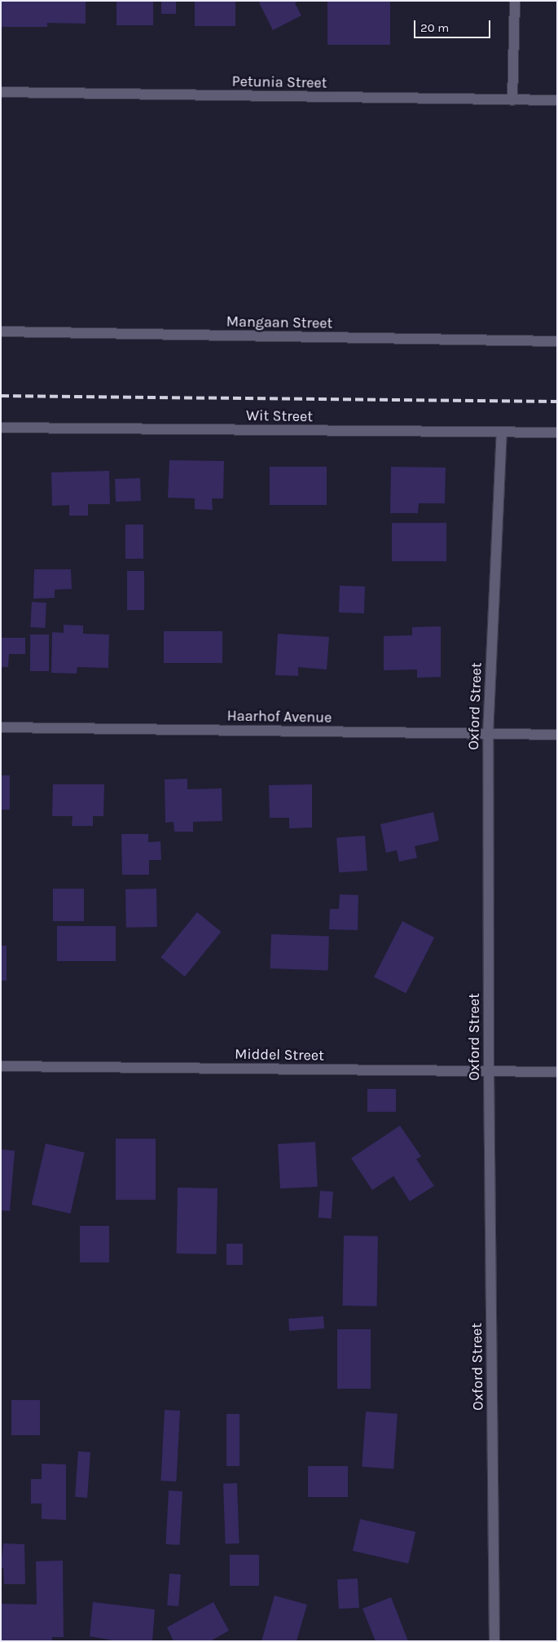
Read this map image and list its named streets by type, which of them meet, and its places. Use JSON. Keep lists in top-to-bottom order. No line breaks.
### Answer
{"streets":{"street":["Petunia Street","Mangaan Street","Wit Street","Oxford Street","Haarhof Avenue","Middel Street"]},"crossings":[["Wit Street","Oxford Street"],["Oxford Street","Haarhof Avenue"],["Oxford Street","Middel Street"]],"scale_bar":"20 m"}
